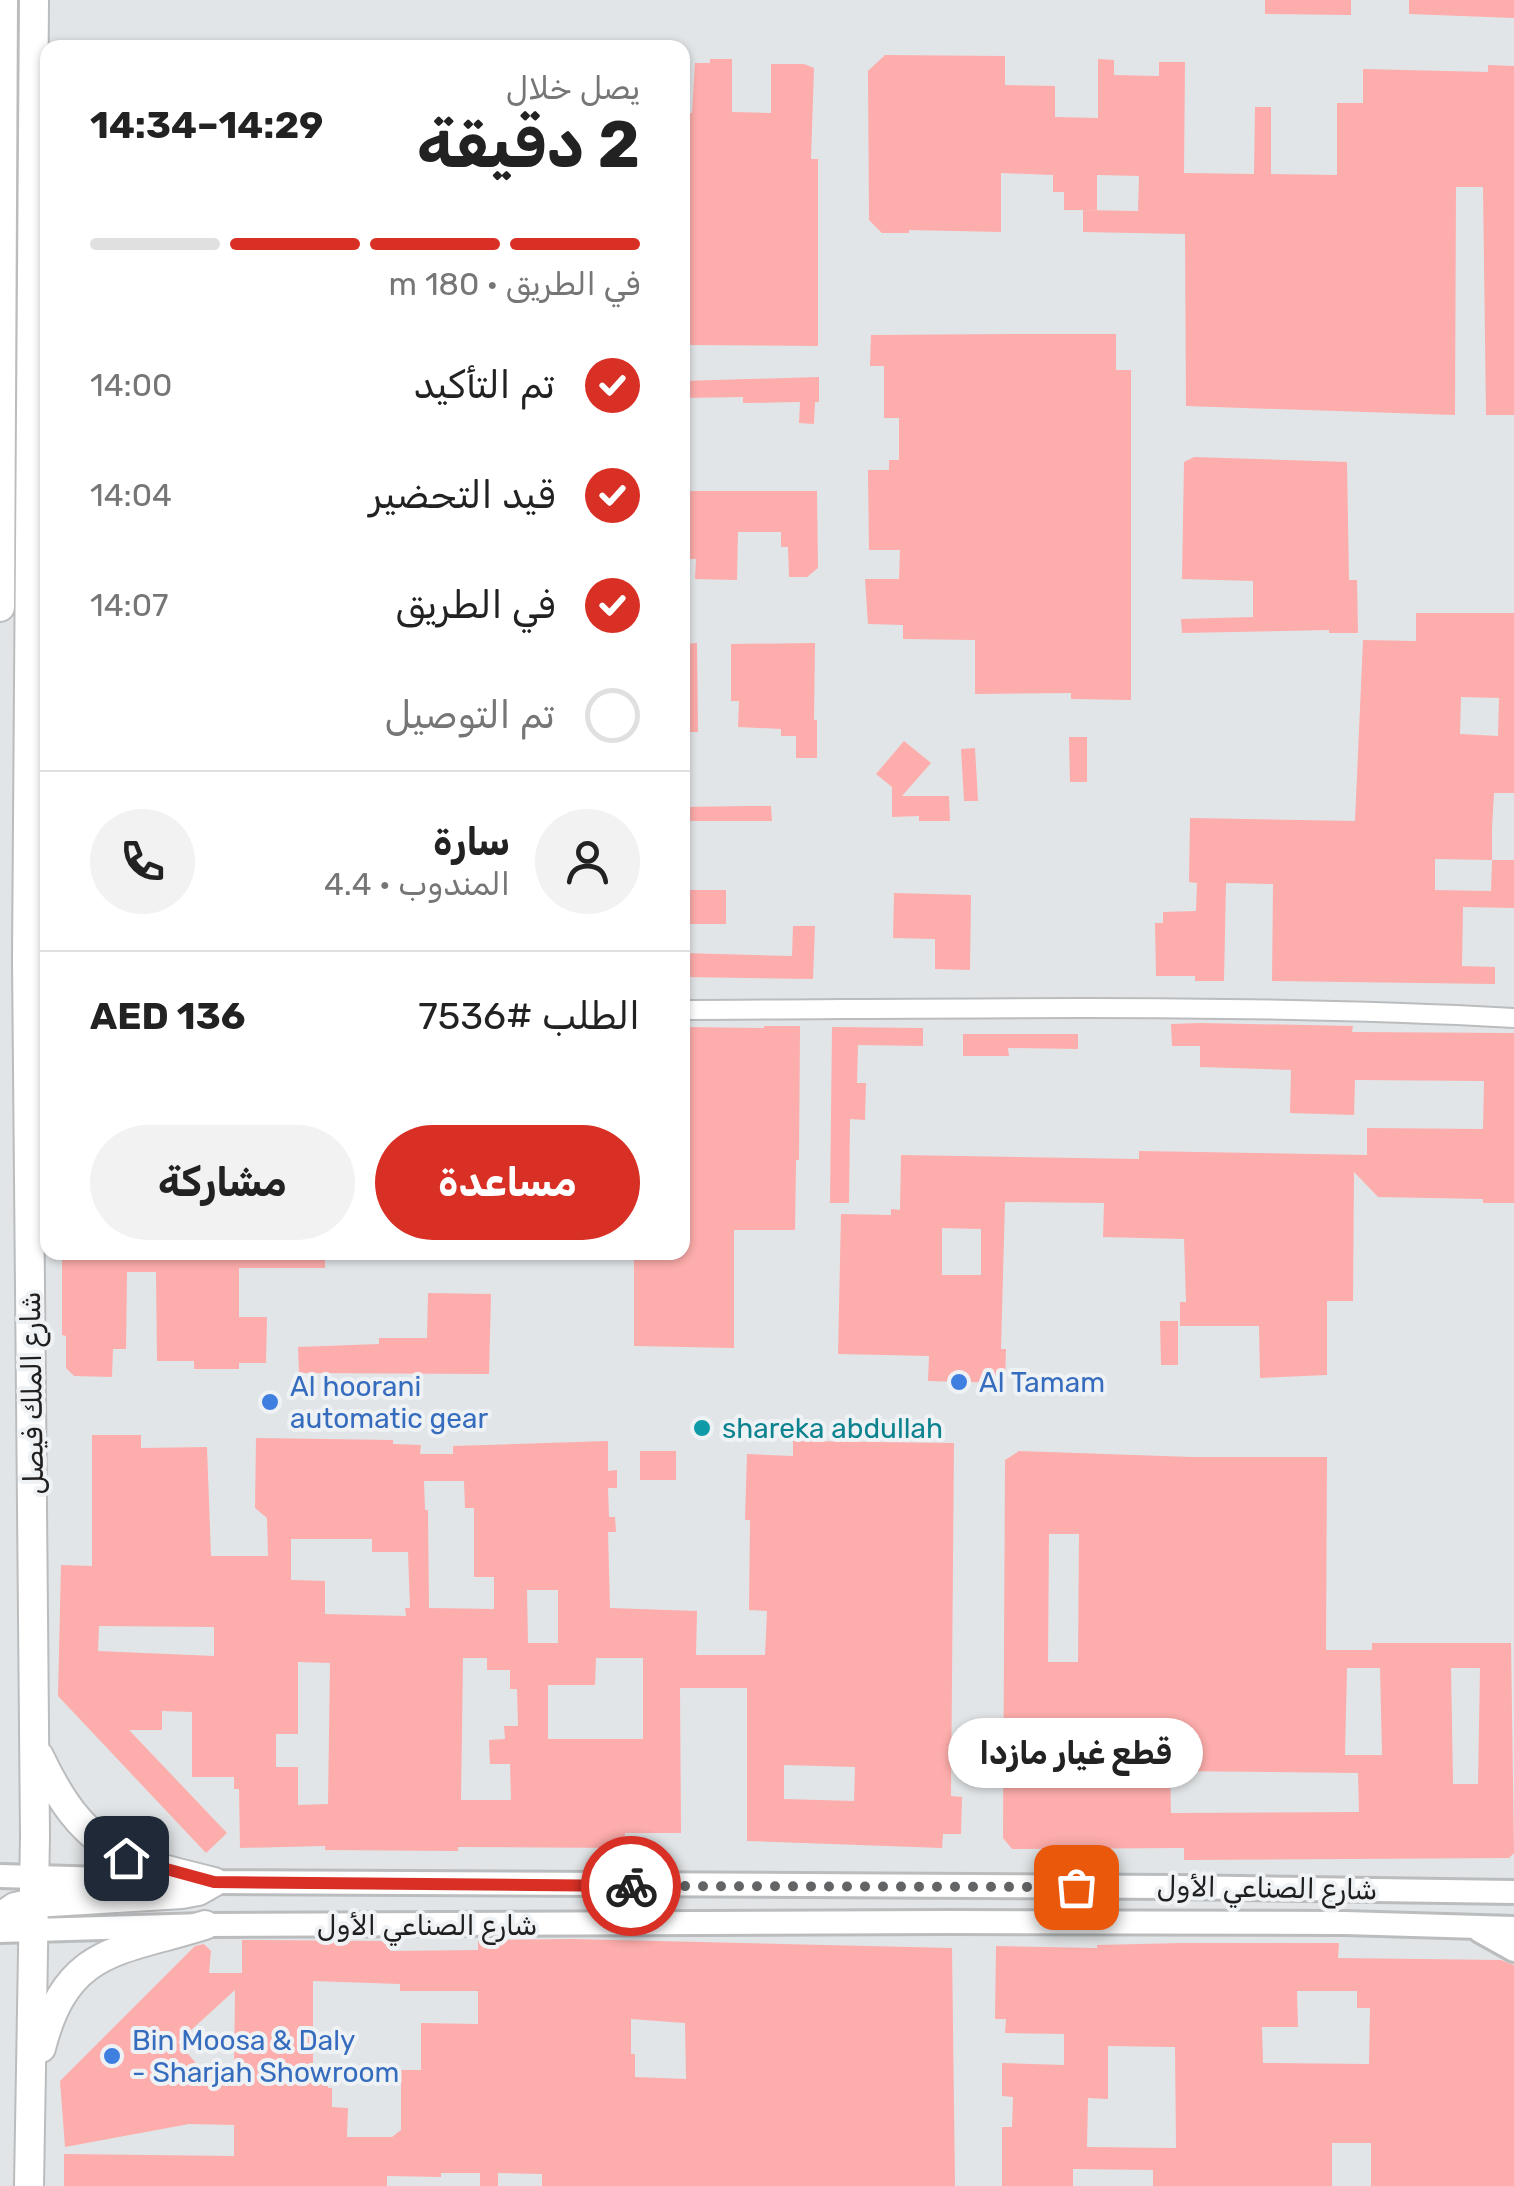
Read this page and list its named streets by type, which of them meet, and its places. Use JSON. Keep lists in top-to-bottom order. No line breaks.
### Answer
{"streets":{"main road":["شارع الملك فيصل","شارع الصناعي الأول"]},"crossings":[["شارع الملك فيصل","شارع الصناعي الأول"]],"places":["Al Tamam","Al hoorani automatic gear","shareka abdullah","قطع غيار مازدا","Bin Moosa & Daly - Sharjah Showroom"],"page":{"heading":["2 دقيقة","يصل خلال","14:29–14:34"],"panel":["سارة","المندوب · 4.4","الطلب #7536","AED 136"],"bar":"في الطريق · 180 m","list":[["تم التأكيد","14:00"],["قيد التحضير","14:04"],["في الطريق","14:07"],"تم التوصيل"],"buttons":["مساعدة","مشاركة"],"bubble":"قطع غيار مازدا"}}
